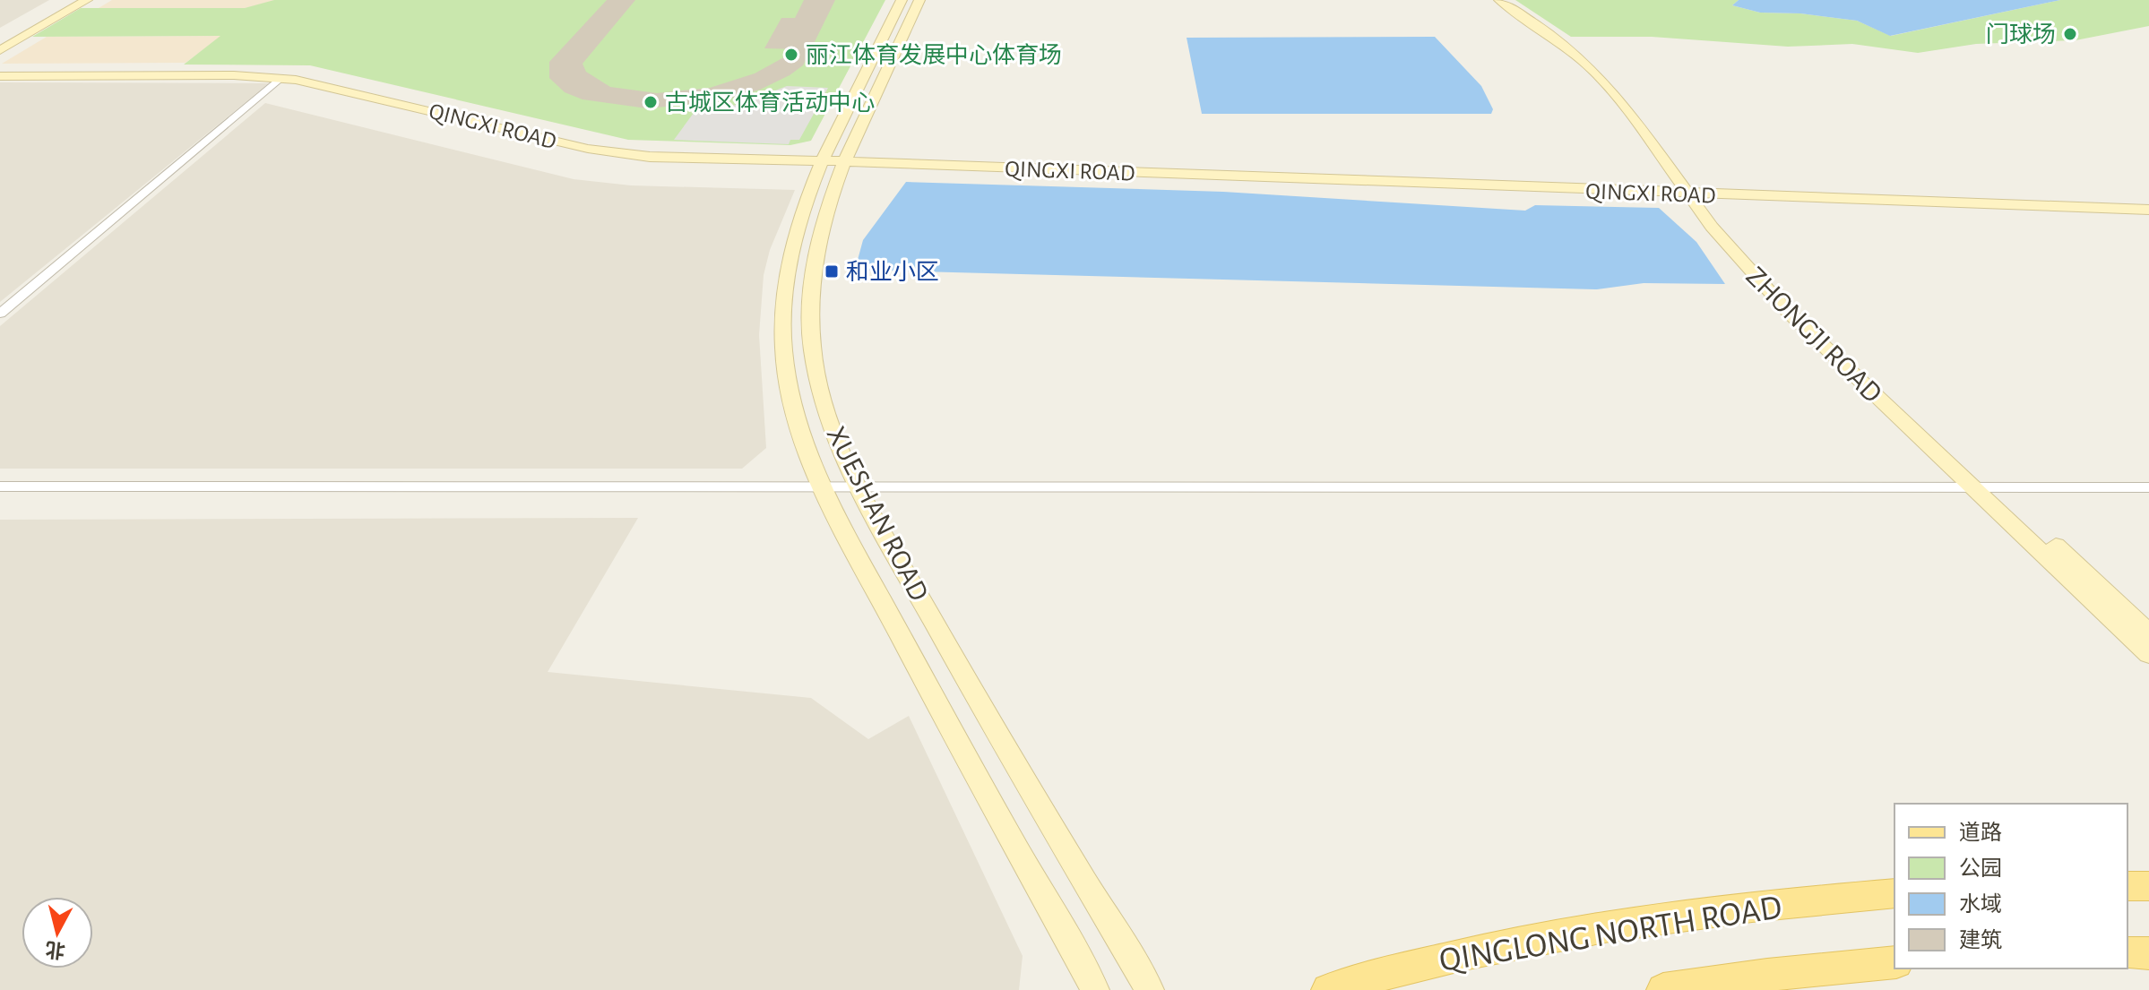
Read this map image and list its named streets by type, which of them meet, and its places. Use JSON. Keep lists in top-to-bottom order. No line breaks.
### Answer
{"streets":{"main road":["QINGLONG NORTH ROAD"],"street":["QINGXI ROAD","ZHONGJI ROAD","XUESHAN ROAD"]},"crossings":[["QINGXI ROAD","ZHONGJI ROAD"],["QINGXI ROAD","XUESHAN ROAD"]],"places":{"other":["门球场","丽江体育发展中心体育场","古城区体育活动中心"],"transit":["和业小区"]},"legend":["道路","公园","水域","建筑"],"north":"bottom"}
